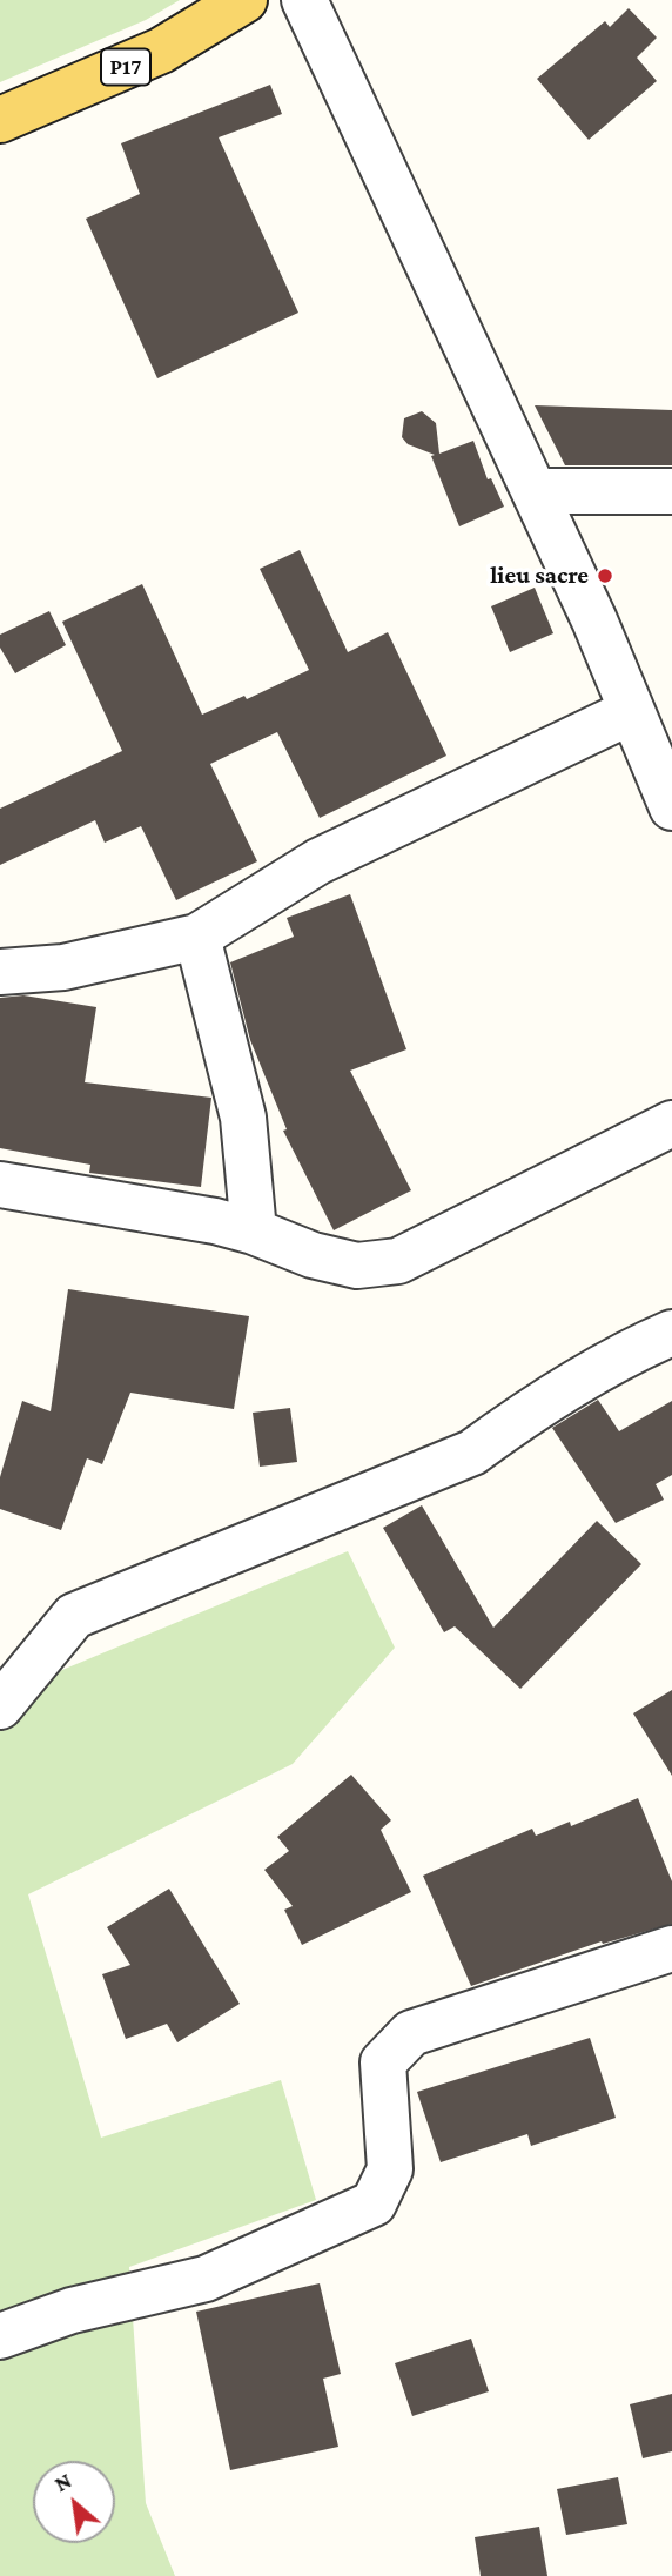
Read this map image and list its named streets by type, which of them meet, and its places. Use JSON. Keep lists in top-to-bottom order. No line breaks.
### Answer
{"streets":{"main road":["P17"]},"places":["lieu sacre"],"north":"top left"}
